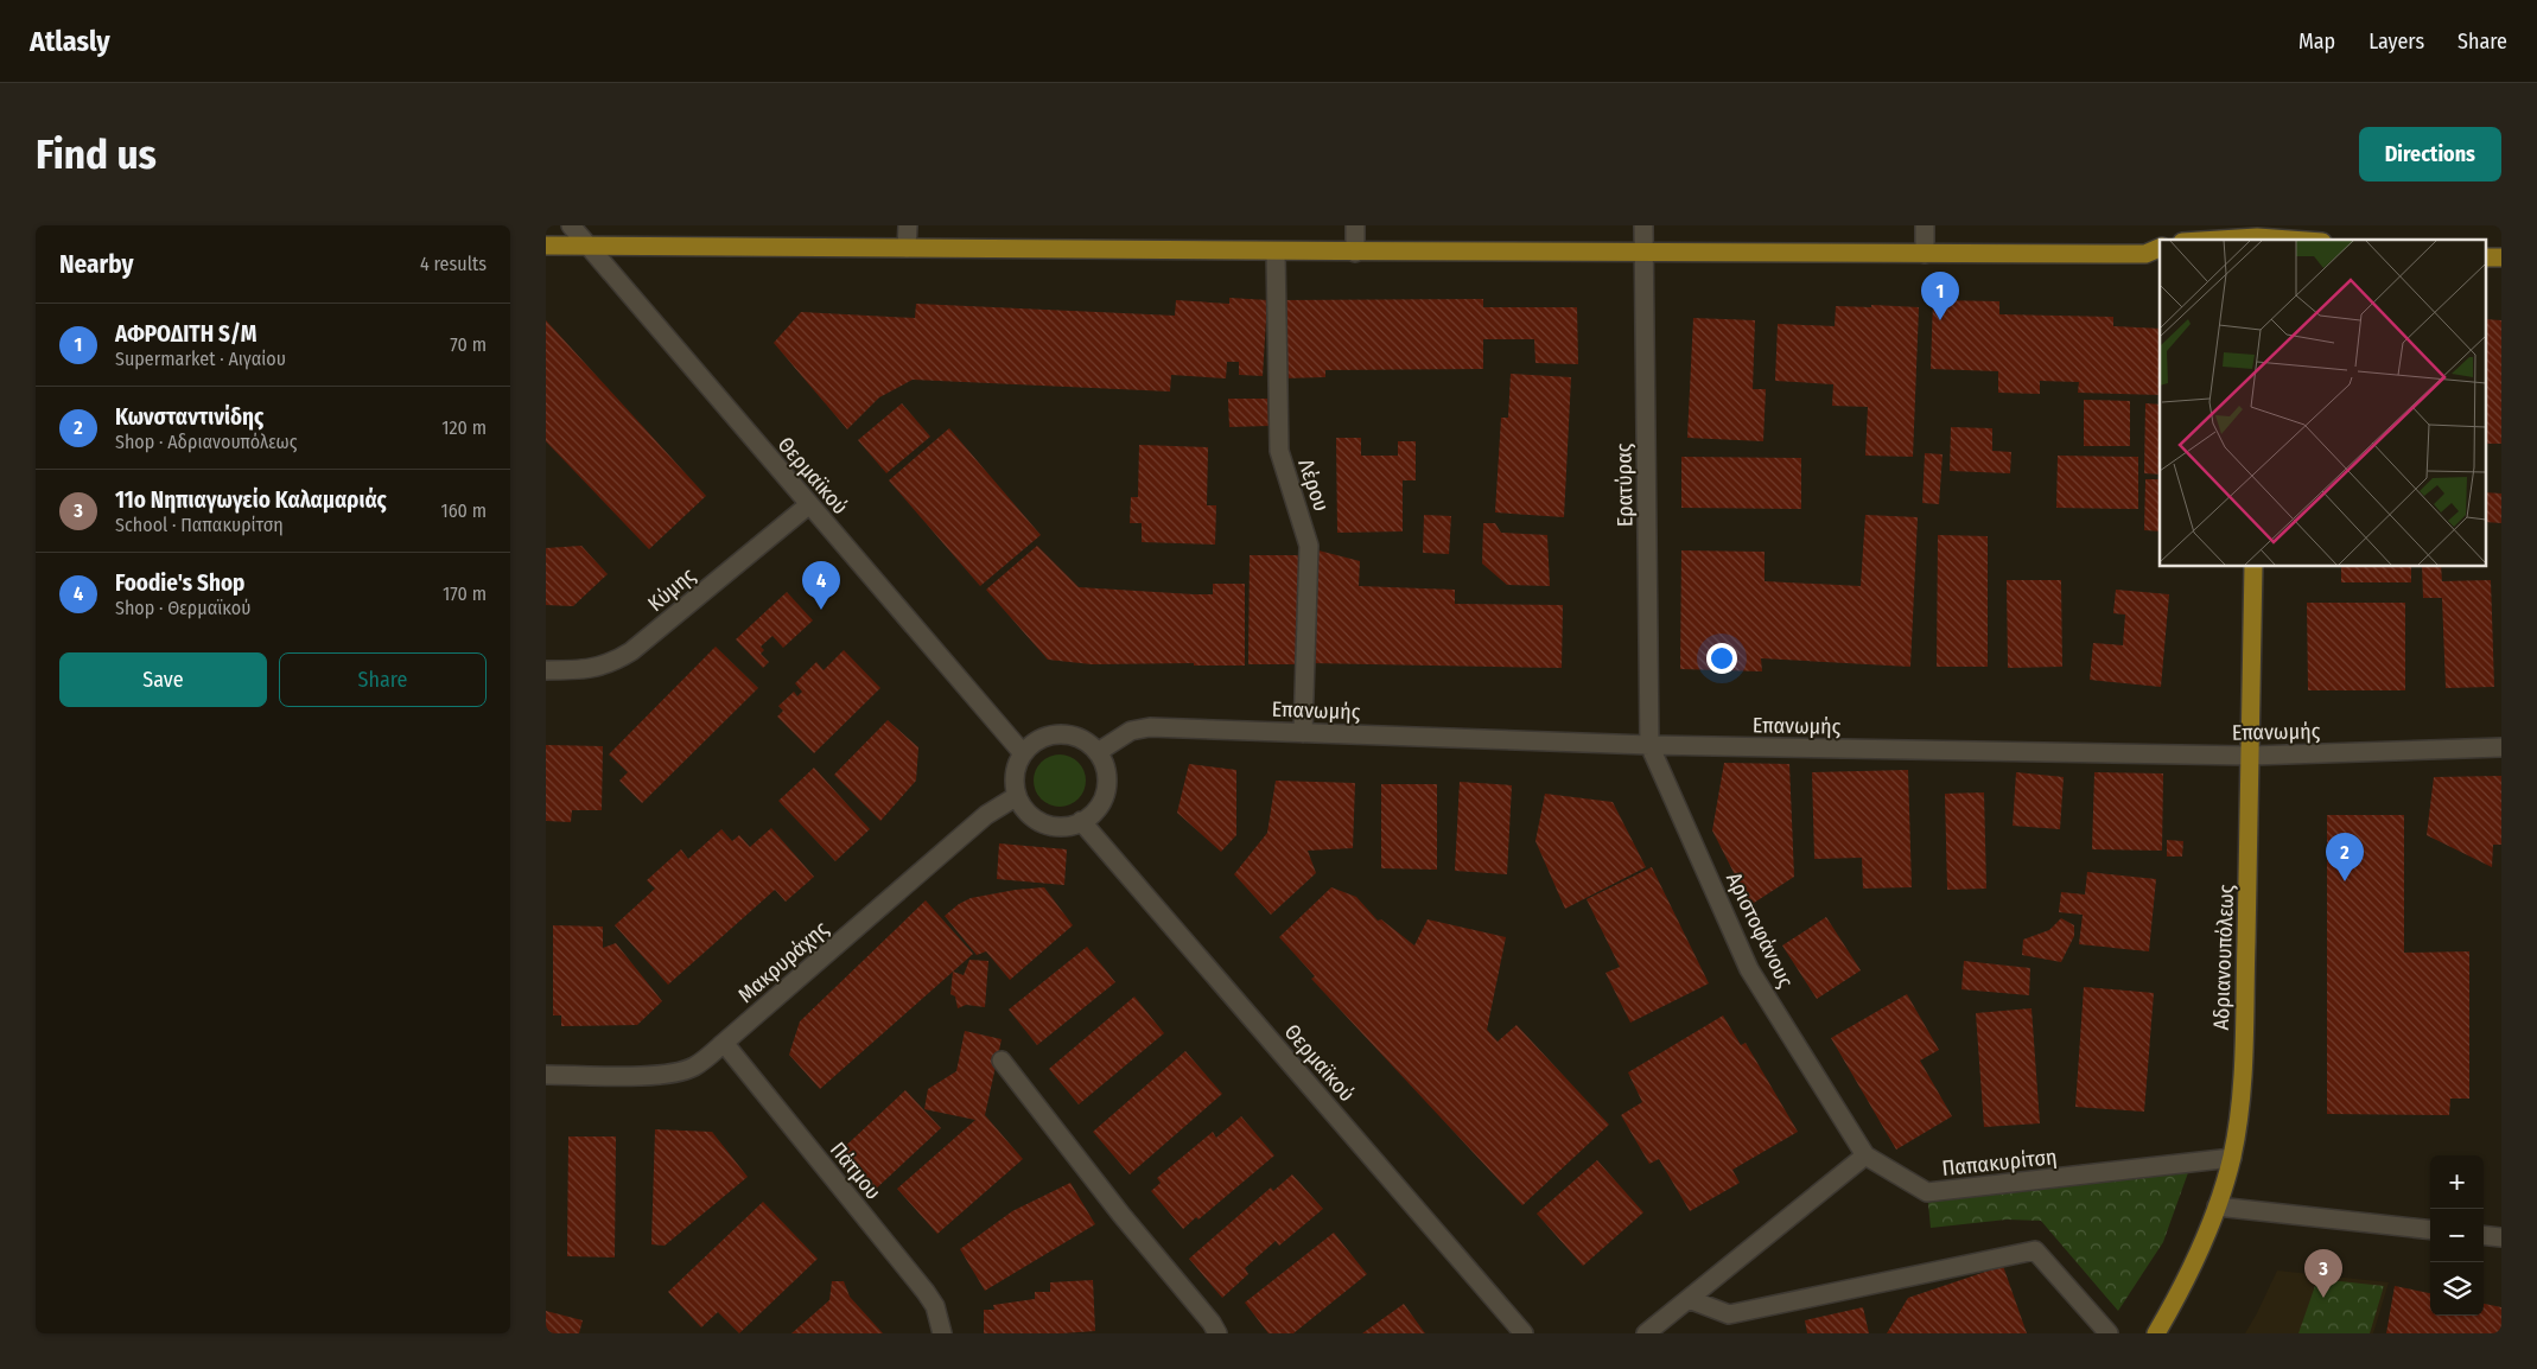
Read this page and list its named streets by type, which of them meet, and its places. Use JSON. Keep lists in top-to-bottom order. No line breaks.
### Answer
{"streets":{"main road":["Αδριανουπόλεως"],"street":["Θερμαϊκού","Λέρου","Ερατύρας","Κύμης","Επανωμής","Αριστοφάνους","Μακρυράχης","Παπακυρίτση","Πάτμου"]},"crossings":[["Θερμαϊκού","Κύμης"],["Θερμαϊκού","Επανωμής"],["Θερμαϊκού","Μακρυράχης"],["Λέρου","Επανωμής"],["Ερατύρας","Επανωμής"],["Ερατύρας","Αριστοφάνους"],["Επανωμής","Αριστοφάνους"],["Επανωμής","Αδριανουπόλεως"],["Επανωμής","Μακρυράχης"],["Αριστοφάνους","Παπακυρίτση"],["Αδριανουπόλεως","Παπακυρίτση"],["Μακρυράχης","Πάτμου"]],"page":{"header":"Atlasly","nav":["Map","Layers","Share"],"buttons":["Directions",["Save","Share"]],"title":"Find us","heading":["Nearby","4 results"],"pins":["1","4","2","3"],"list":[{"mark":"1","name":"ΑΦΡΟΔΙΤΗ S/M","note":"Supermarket · Αιγαίου","value":"70 m"},{"mark":"2","name":"Κωνσταντινίδης","note":"Shop · Αδριανουπόλεως","value":"120 m"},{"mark":"3","name":"11ο Νηπιαγωγείο Καλαμαριάς","note":"School · Παπακυρίτση","value":"160 m"},{"mark":"4","name":"Foodie's Shop","note":"Shop · Θερμαϊκού","value":"170 m"}],"map_buttons":["+","−"]}}
